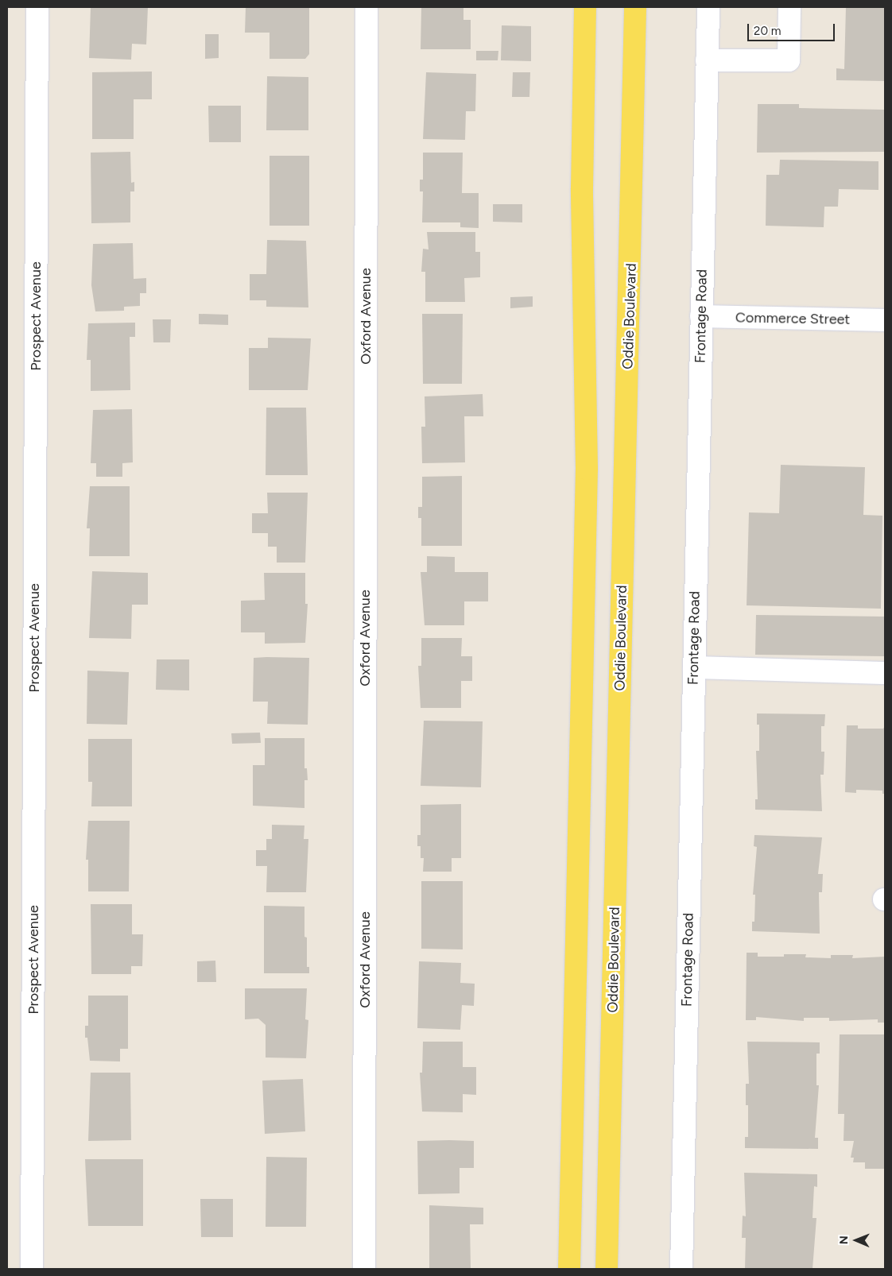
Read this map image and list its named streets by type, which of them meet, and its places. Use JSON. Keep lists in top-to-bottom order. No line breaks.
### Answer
{"streets":{"main road":["Oddie Boulevard"],"street":["Prospect Avenue","Oxford Avenue","Frontage Road","Commerce Street"]},"crossings":[["Frontage Road","Commerce Street"]],"scale_bar":"20 m","north":"left"}
